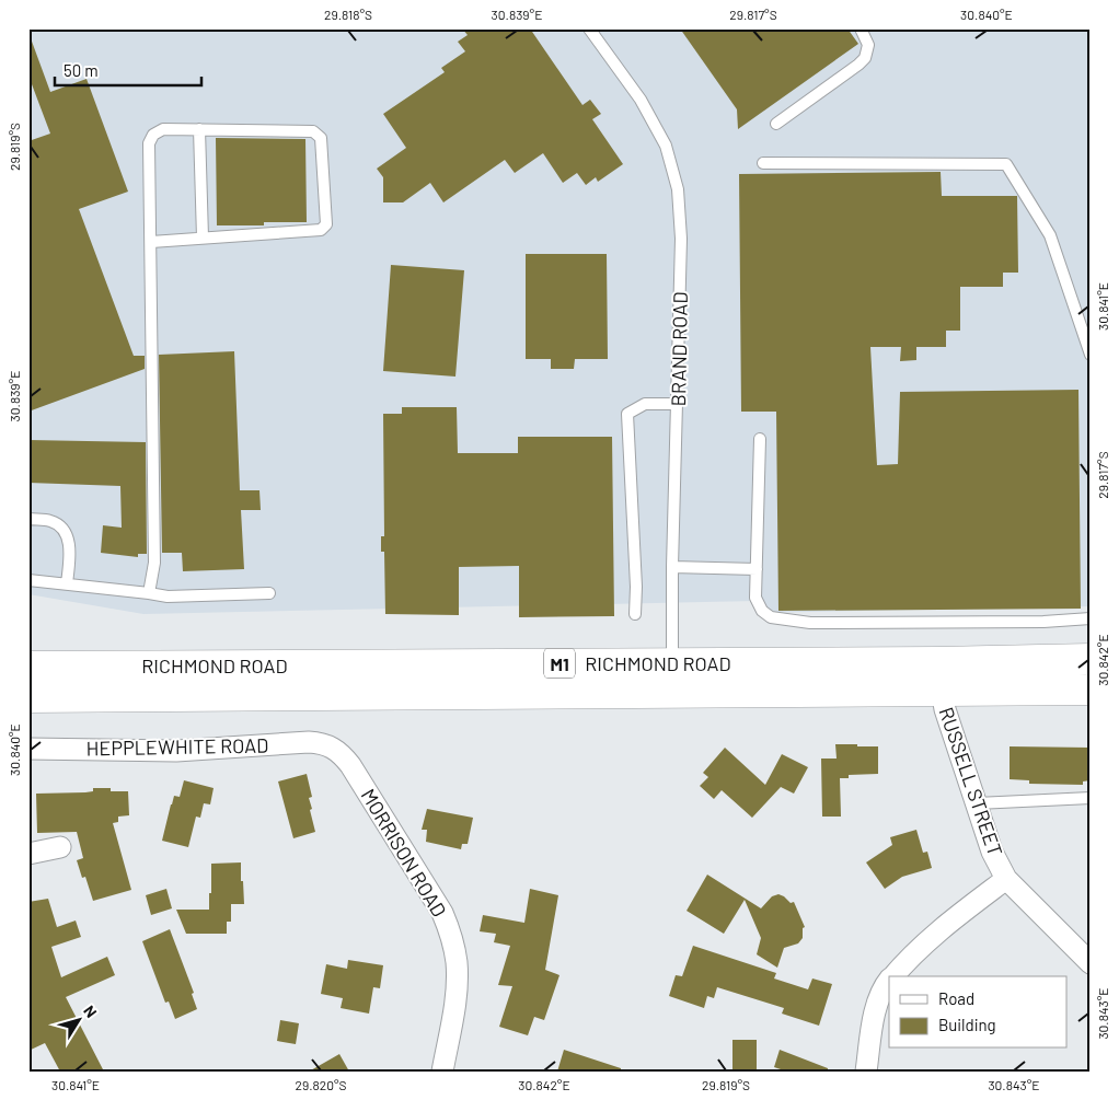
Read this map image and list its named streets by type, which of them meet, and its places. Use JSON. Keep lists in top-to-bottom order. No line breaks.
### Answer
{"streets":{"highway":["M1","RICHMOND ROAD"],"street":["HEPPLEWHITE ROAD","RUSSELL STREET","MORRISON ROAD"],"lane":["BRAND ROAD"]},"crossings":[["BRAND ROAD","RICHMOND ROAD"],["RICHMOND ROAD","RUSSELL STREET"],["HEPPLEWHITE ROAD","MORRISON ROAD"]],"legend":["Road","Building"],"scale_bar":"50 m","north":"top right","coordinates":["29.818°S","30.839°E","29.817°S","30.840°E","29.819°S","30.841°E","30.842°E","30.843°E","29.820°S"]}
